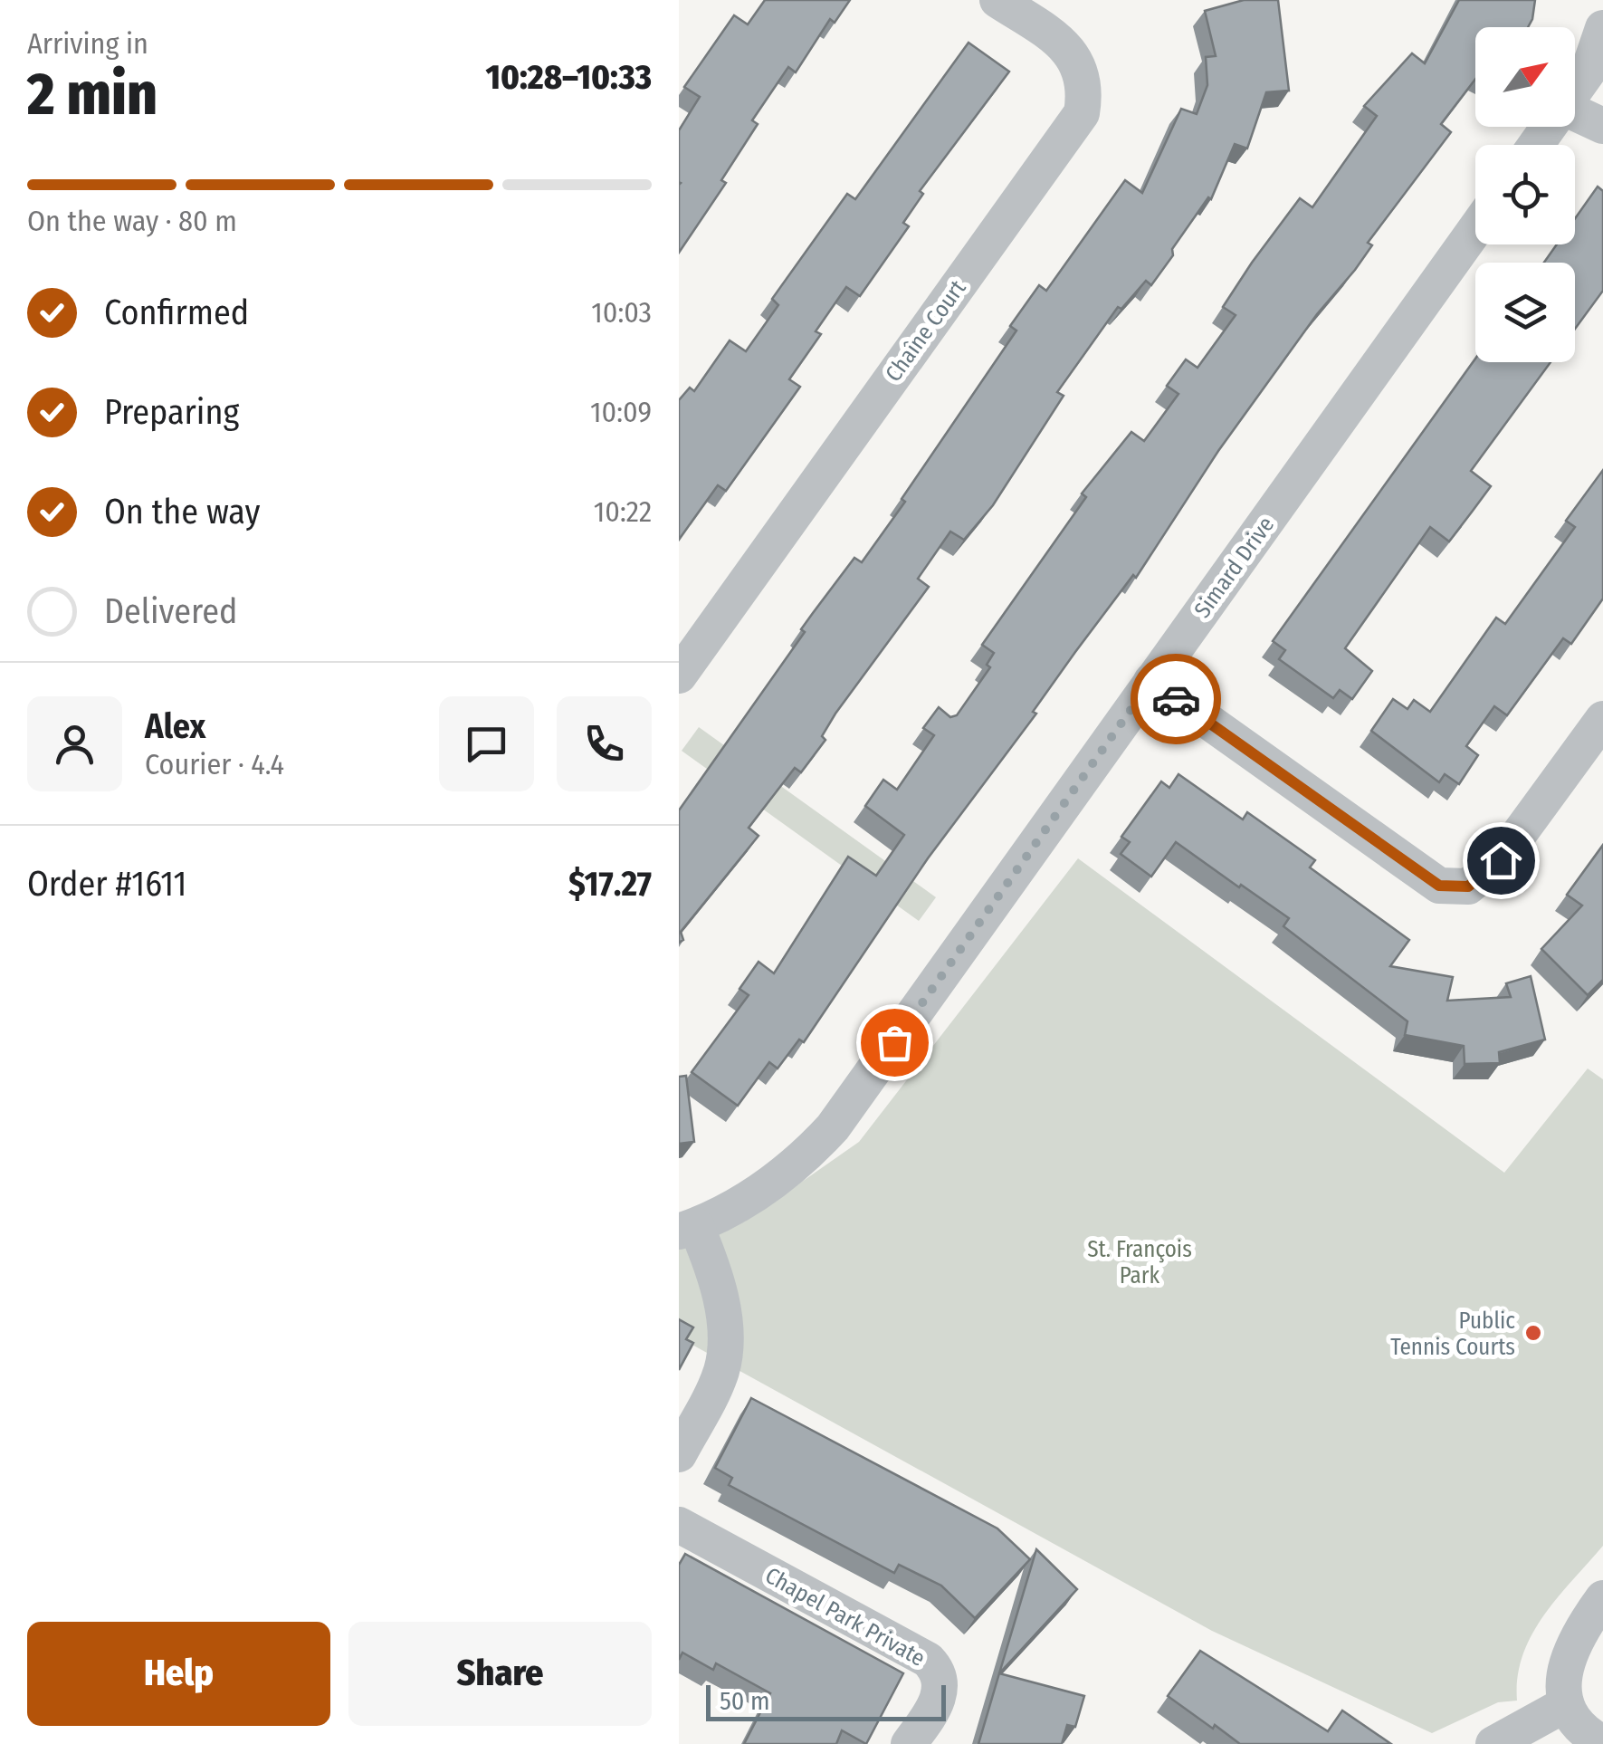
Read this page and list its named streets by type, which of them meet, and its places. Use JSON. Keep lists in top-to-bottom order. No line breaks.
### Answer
{"streets":{"street":["Chaîne Court","Simard Drive","Chapel Park Private"]},"parks":["St. François Park"],"places":["Public Tennis Courts"],"scale_bar":"50 m","north":"top right","page":{"heading":["2 min","Arriving in","10:28–10:33"],"panel":["Alex","Courier · 4.4","Order #1611","$17.27"],"bar":"On the way · 80 m","list":[["Confirmed","10:03"],["Preparing","10:09"],["On the way","10:22"],"Delivered"],"buttons":["Help","Share"],"scale":"50 m"}}
